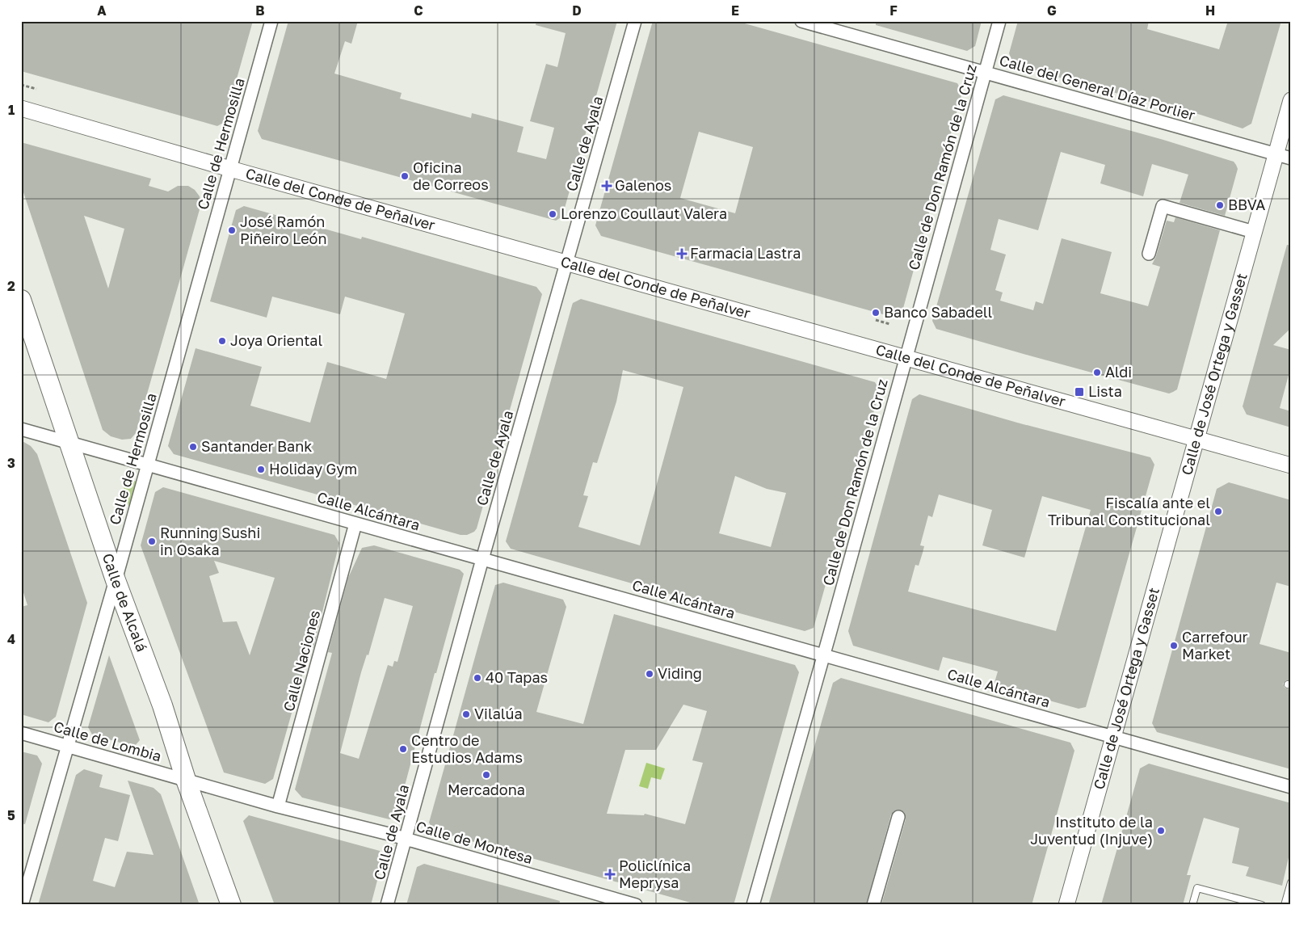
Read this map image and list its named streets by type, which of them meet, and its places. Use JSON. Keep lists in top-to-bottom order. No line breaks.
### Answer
{"streets":{"main road":["Calle de Alcalá"],"street":["Calle del General Díaz Porlier","Calle de Hermosilla","Calle de Ayala","Calle de Don Ramón de la Cruz","Calle del Conde de Peñalver","Calle de José Ortega y Gasset","Calle Alcántara","Calle Naciones","Calle de Lombia","Calle de Montesa"]},"crossings":[["Calle del General Díaz Porlier","Calle de Don Ramón de la Cruz"],["Calle del General Díaz Porlier","Calle de José Ortega y Gasset"],["Calle de Hermosilla","Calle del Conde de Peñalver"],["Calle de Hermosilla","Calle Alcántara"],["Calle de Hermosilla","Calle de Alcalá"],["Calle de Hermosilla","Calle de Lombia"],["Calle de Ayala","Calle del Conde de Peñalver"],["Calle de Ayala","Calle Alcántara"],["Calle de Ayala","Calle de Montesa"],["Calle de Don Ramón de la Cruz","Calle del Conde de Peñalver"],["Calle de Don Ramón de la Cruz","Calle Alcántara"],["Calle del Conde de Peñalver","Calle de José Ortega y Gasset"],["Calle de José Ortega y Gasset","Calle Alcántara"],["Calle Alcántara","Calle de Alcalá"],["Calle Alcántara","Calle Naciones"],["Calle de Alcalá","Calle de Lombia"],["Calle de Alcalá","Calle de Montesa"],["Calle Naciones","Calle de Montesa"],["Calle de Lombia","Calle de Montesa"]],"places":{"other":["Oficina de Correos","BBVA","Lorenzo Coullaut Valera","José Ramón Piñeiro León","Banco Sabadell","Joya Oriental","Aldi","Santander Bank","Holiday Gym","Fiscalía ante el Tribunal Constitucional","Running Sushi in Osaka","Carrefour Market","Viding","40 Tapas","Vilalúa","Centro de Estudios Adams","Mercadona","Instituto de la Juventud (Injuve)"],"health":["Galenos","Farmacia Lastra","Policlínica Meprysa"],"transit":["Lista"]},"grid":{"columns":["A","B","C","D","E","F","G","H"],"rows":["1","2","3","4","5"]}}
